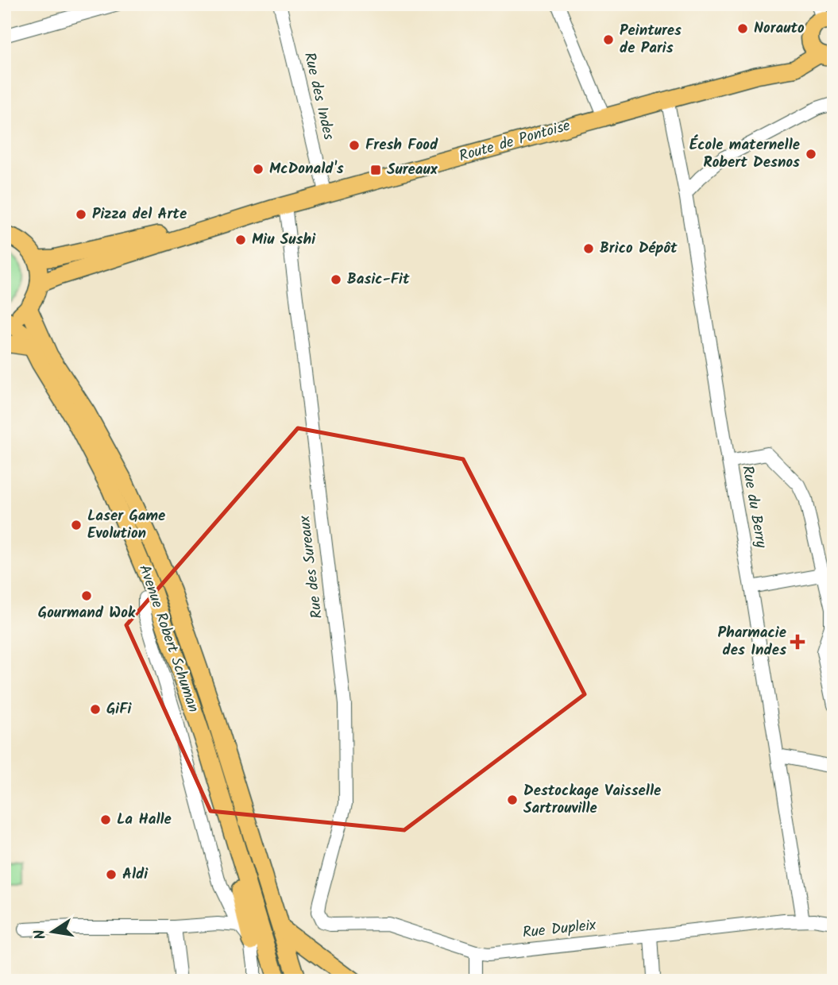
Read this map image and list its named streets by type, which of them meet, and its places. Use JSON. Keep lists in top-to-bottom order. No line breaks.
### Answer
{"streets":{"main road":["Route de Pontoise","Avenue Robert Schuman"],"street":["Rue des Indes","Rue du Berry","Rue des Sureaux","Rue Dupleix"]},"crossings":[["Rue des Indes","Route de Pontoise"],["Route de Pontoise","Rue du Berry"],["Route de Pontoise","Rue des Sureaux"],["Rue du Berry","Rue Dupleix"],["Rue des Sureaux","Rue Dupleix"]],"places":{"other":["Norauto","Peintures de Paris","Fresh Food","École maternelle Robert Desnos","McDonald's","Pizza del Arte","Miu Sushi","Brico Dépôt","Basic-Fit","Laser Game Evolution","Gourmand Wok","GiFi","Destockage Vaisselle Sartrouville","La Halle","Aldi"],"transit":["Sureaux"],"health":["Pharmacie des Indes"]},"north":"left"}
